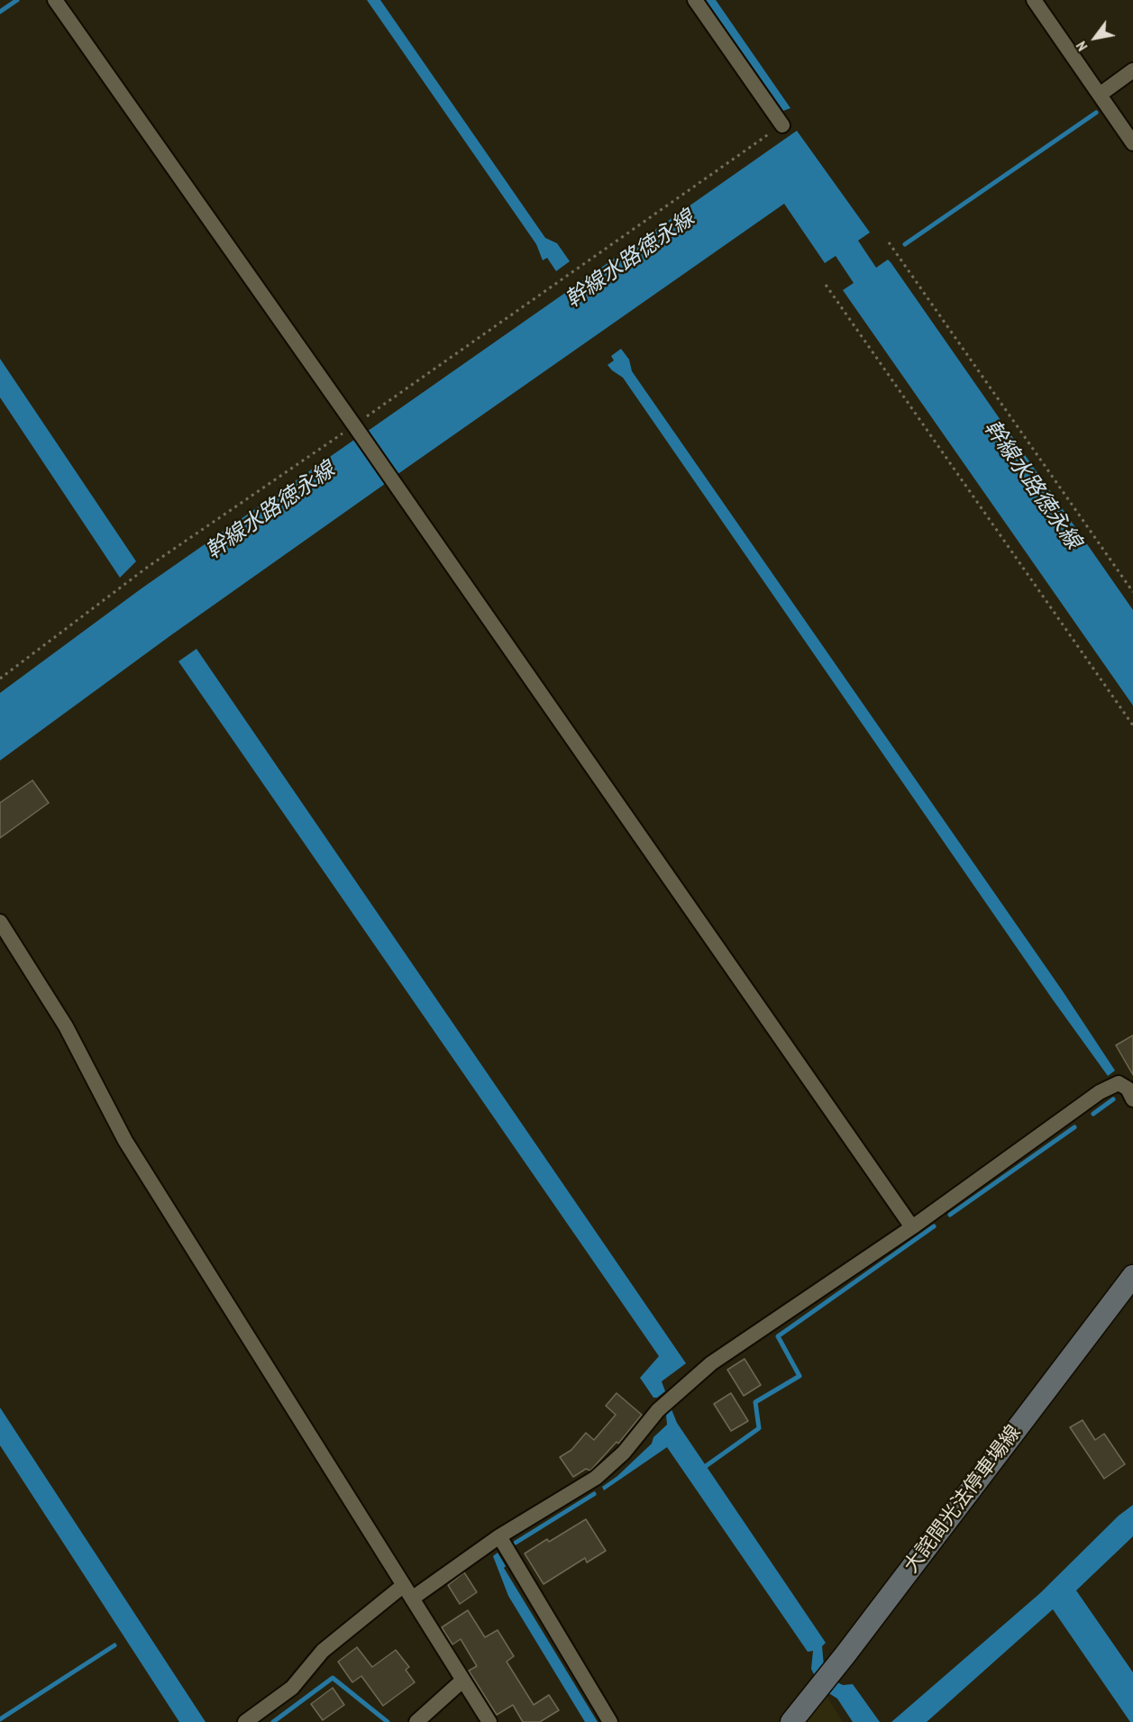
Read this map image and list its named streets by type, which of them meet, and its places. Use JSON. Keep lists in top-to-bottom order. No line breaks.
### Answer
{"streets":{"main road":["大詫間光法停車場線"]},"water":["幹線水路徳永線"],"north":"bottom left"}
